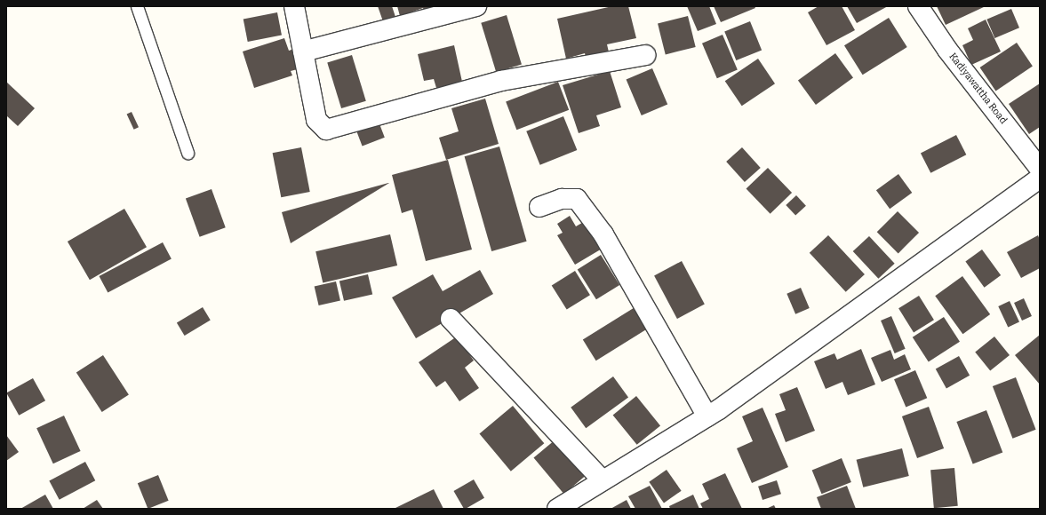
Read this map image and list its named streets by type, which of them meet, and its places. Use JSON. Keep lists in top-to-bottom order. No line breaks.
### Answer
{"streets":{"street":["Kadiyawattha Road"]}}
